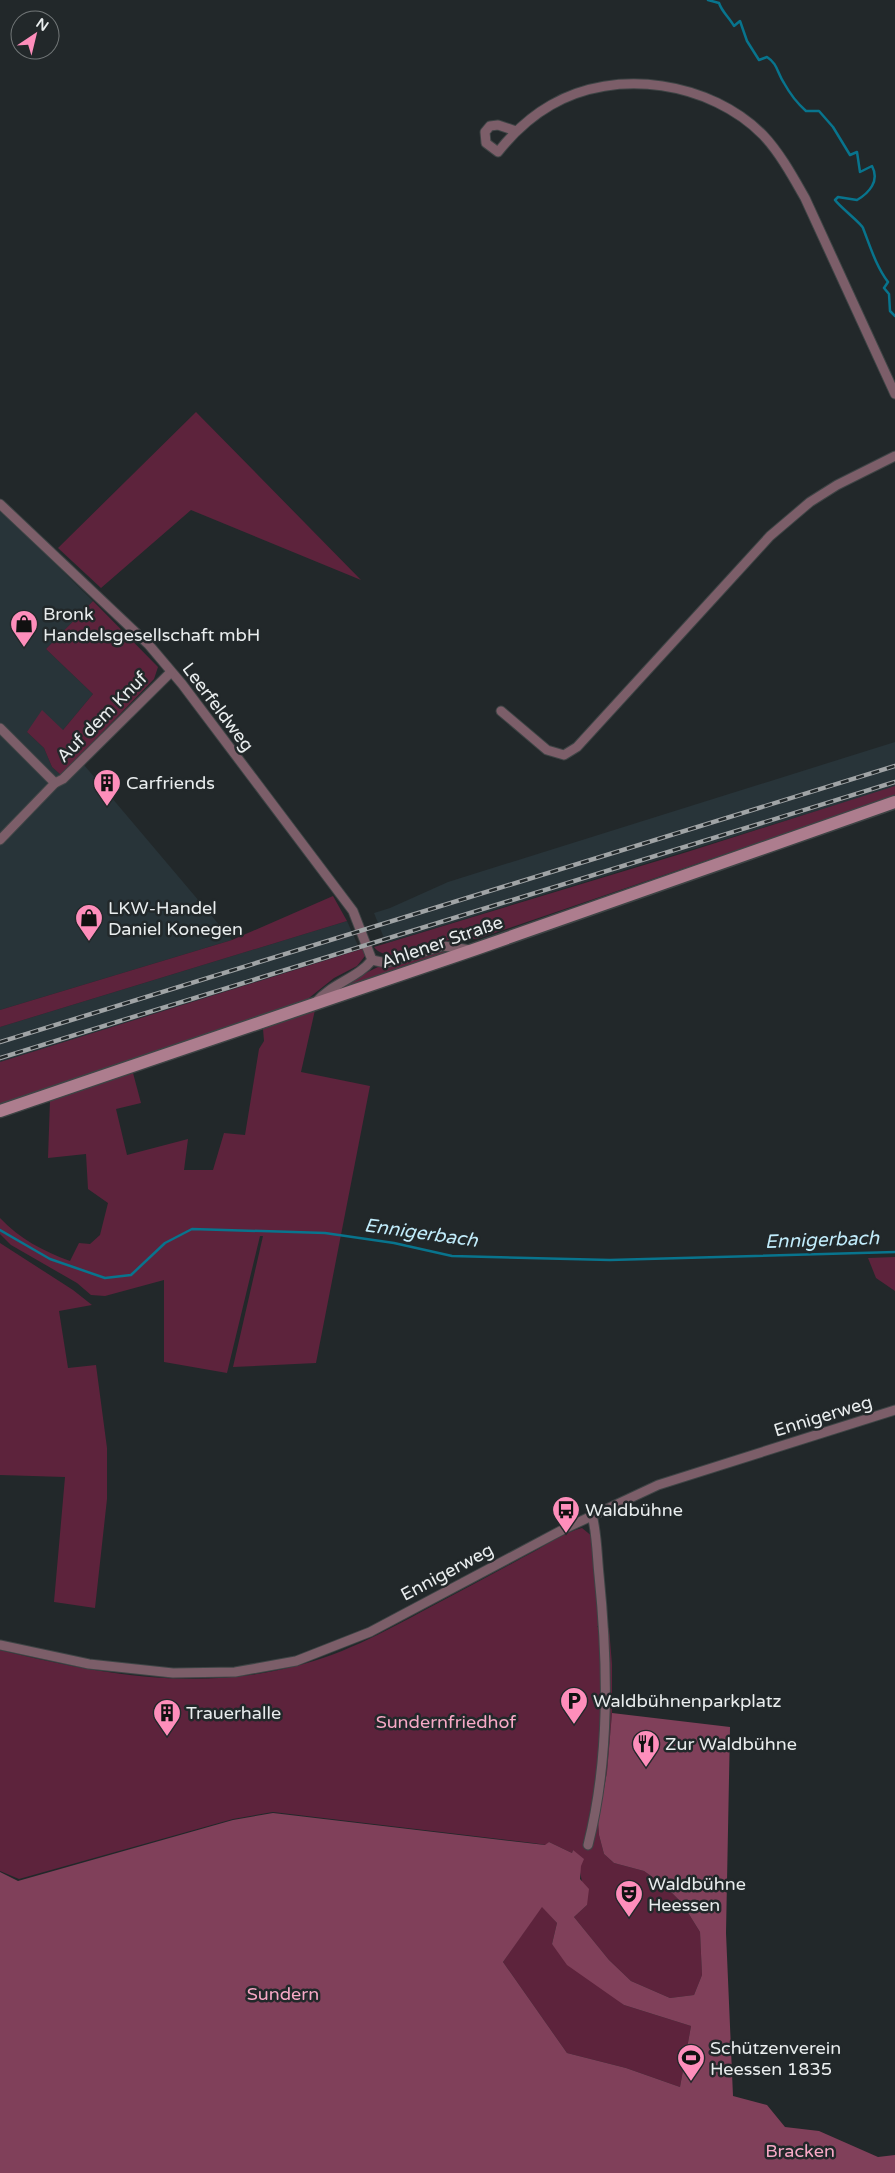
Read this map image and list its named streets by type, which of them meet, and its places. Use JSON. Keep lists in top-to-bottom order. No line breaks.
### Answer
{"streets":{"main road":["Ahlener Straße"],"street":["Leerfeldweg","Auf dem Knuf","Ennigerweg"]},"crossings":[["Leerfeldweg","Auf dem Knuf"]],"water":["Ennigerbach"],"parks":["Sundernfriedhof","Sundern","Bracken"],"places":{"shop":["Bronk Handelsgesellschaft mbH","LKW-Handel Daniel Konegen"],"building":["Carfriends","Trauerhalle"],"bus stop":["Waldbühne"],"parking":["Waldbühnenparkplatz"],"restaurant":["Zur Waldbühne"],"theatre":["Waldbühne Heessen"],"sports":["Schützenverein Heessen 1835"]},"north":"top right"}
